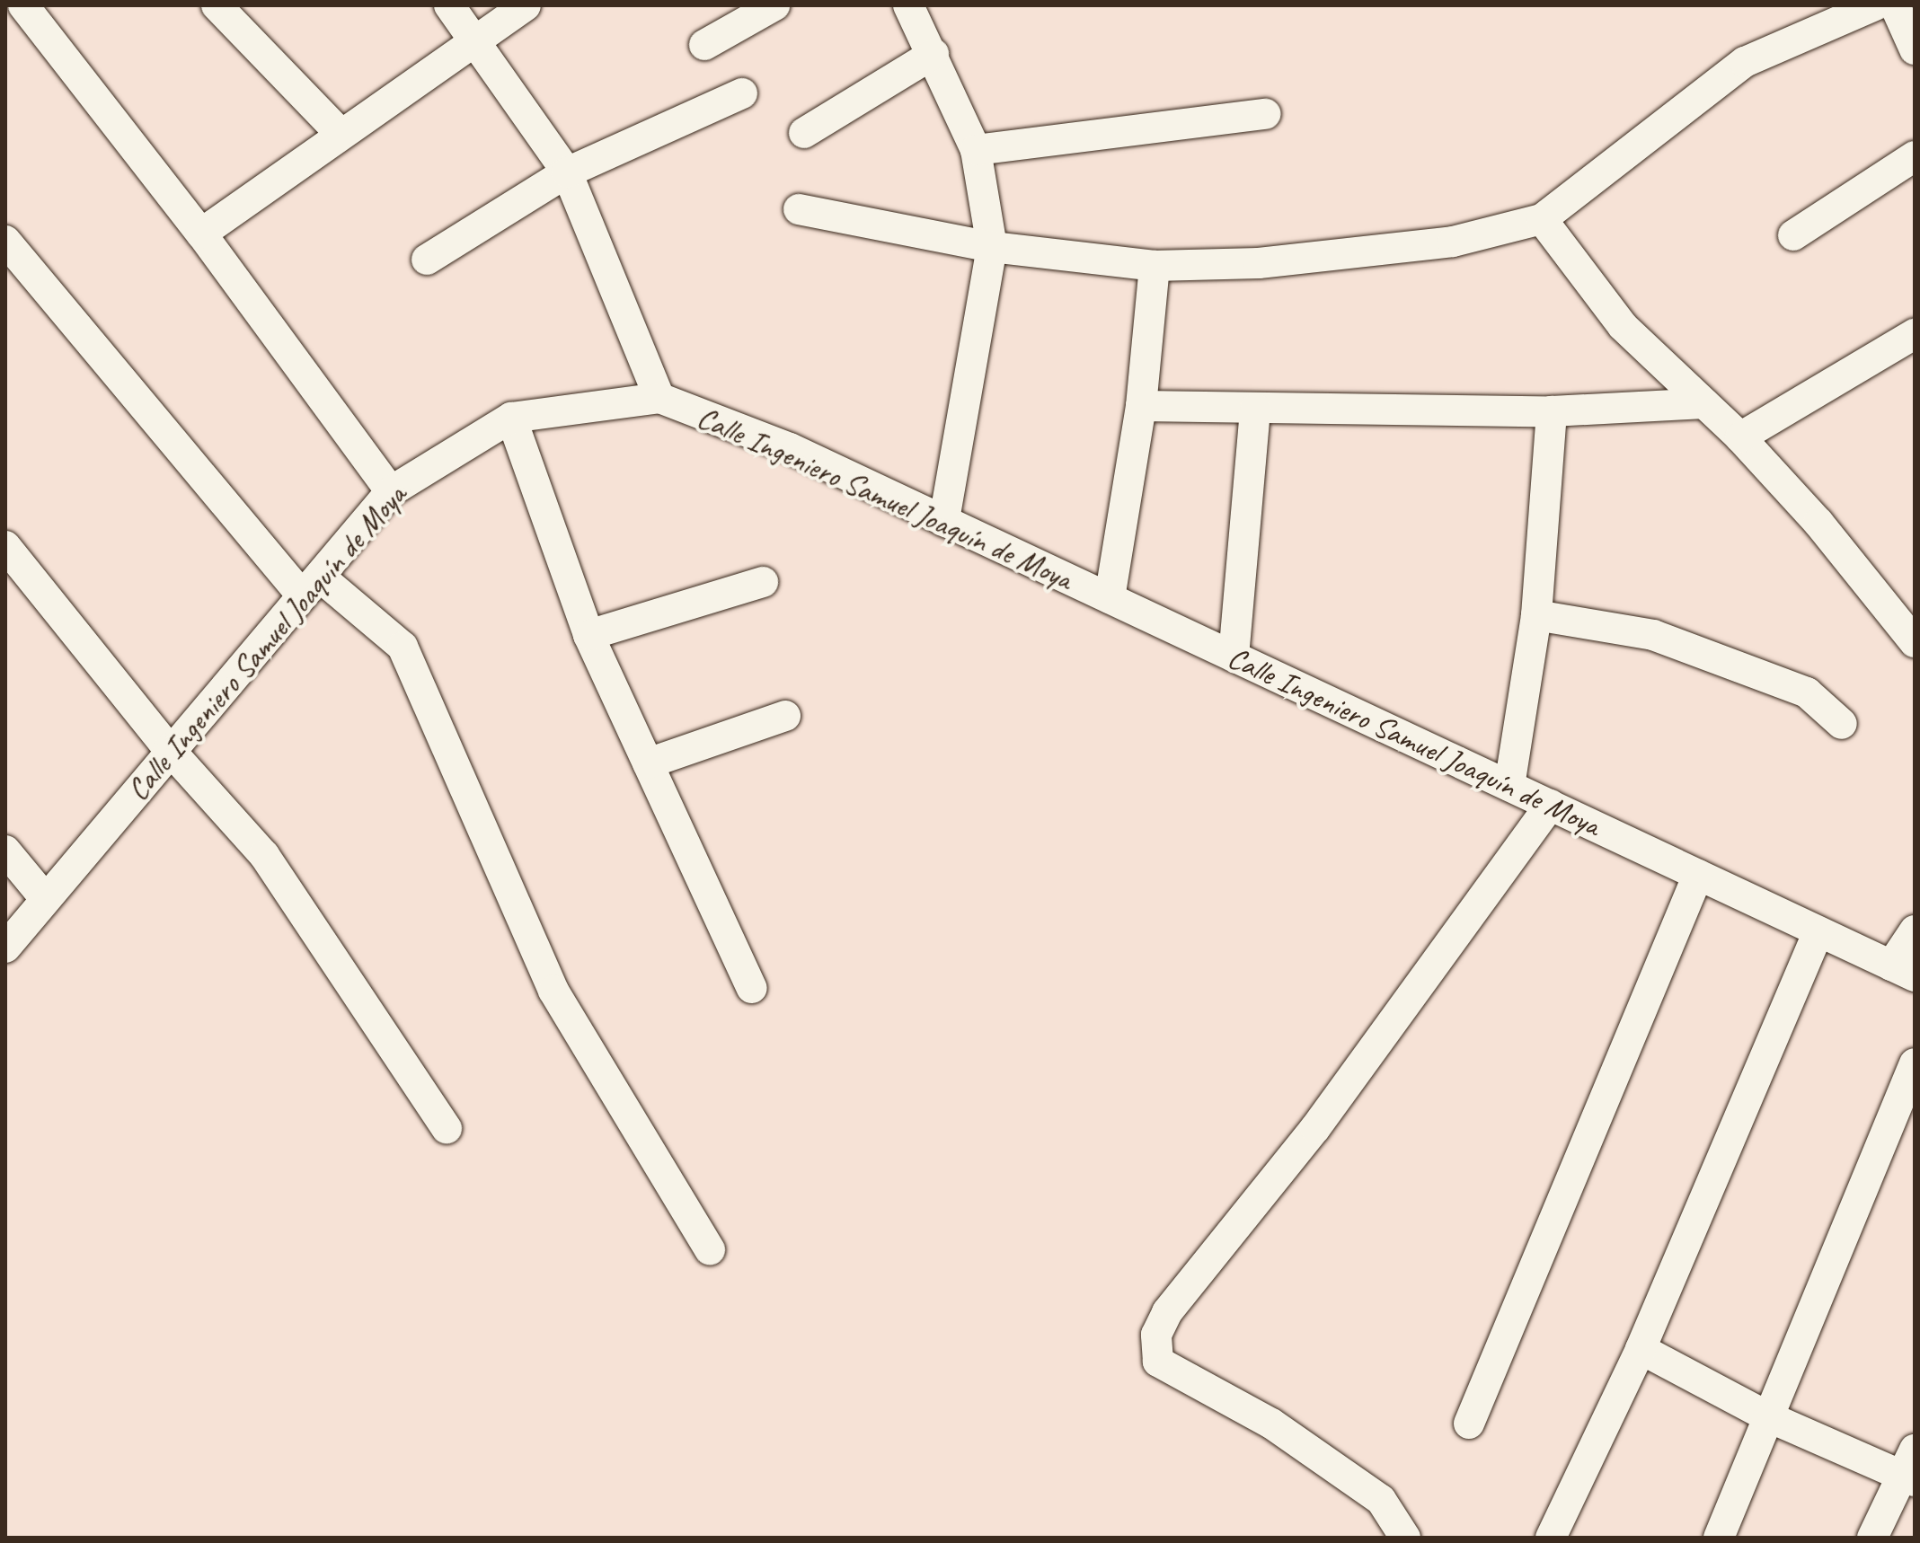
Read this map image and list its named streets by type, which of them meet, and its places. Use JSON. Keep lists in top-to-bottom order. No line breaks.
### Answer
{"streets":{"street":["Calle Ingeniero Samuel Joaquín de Moya"]}}
